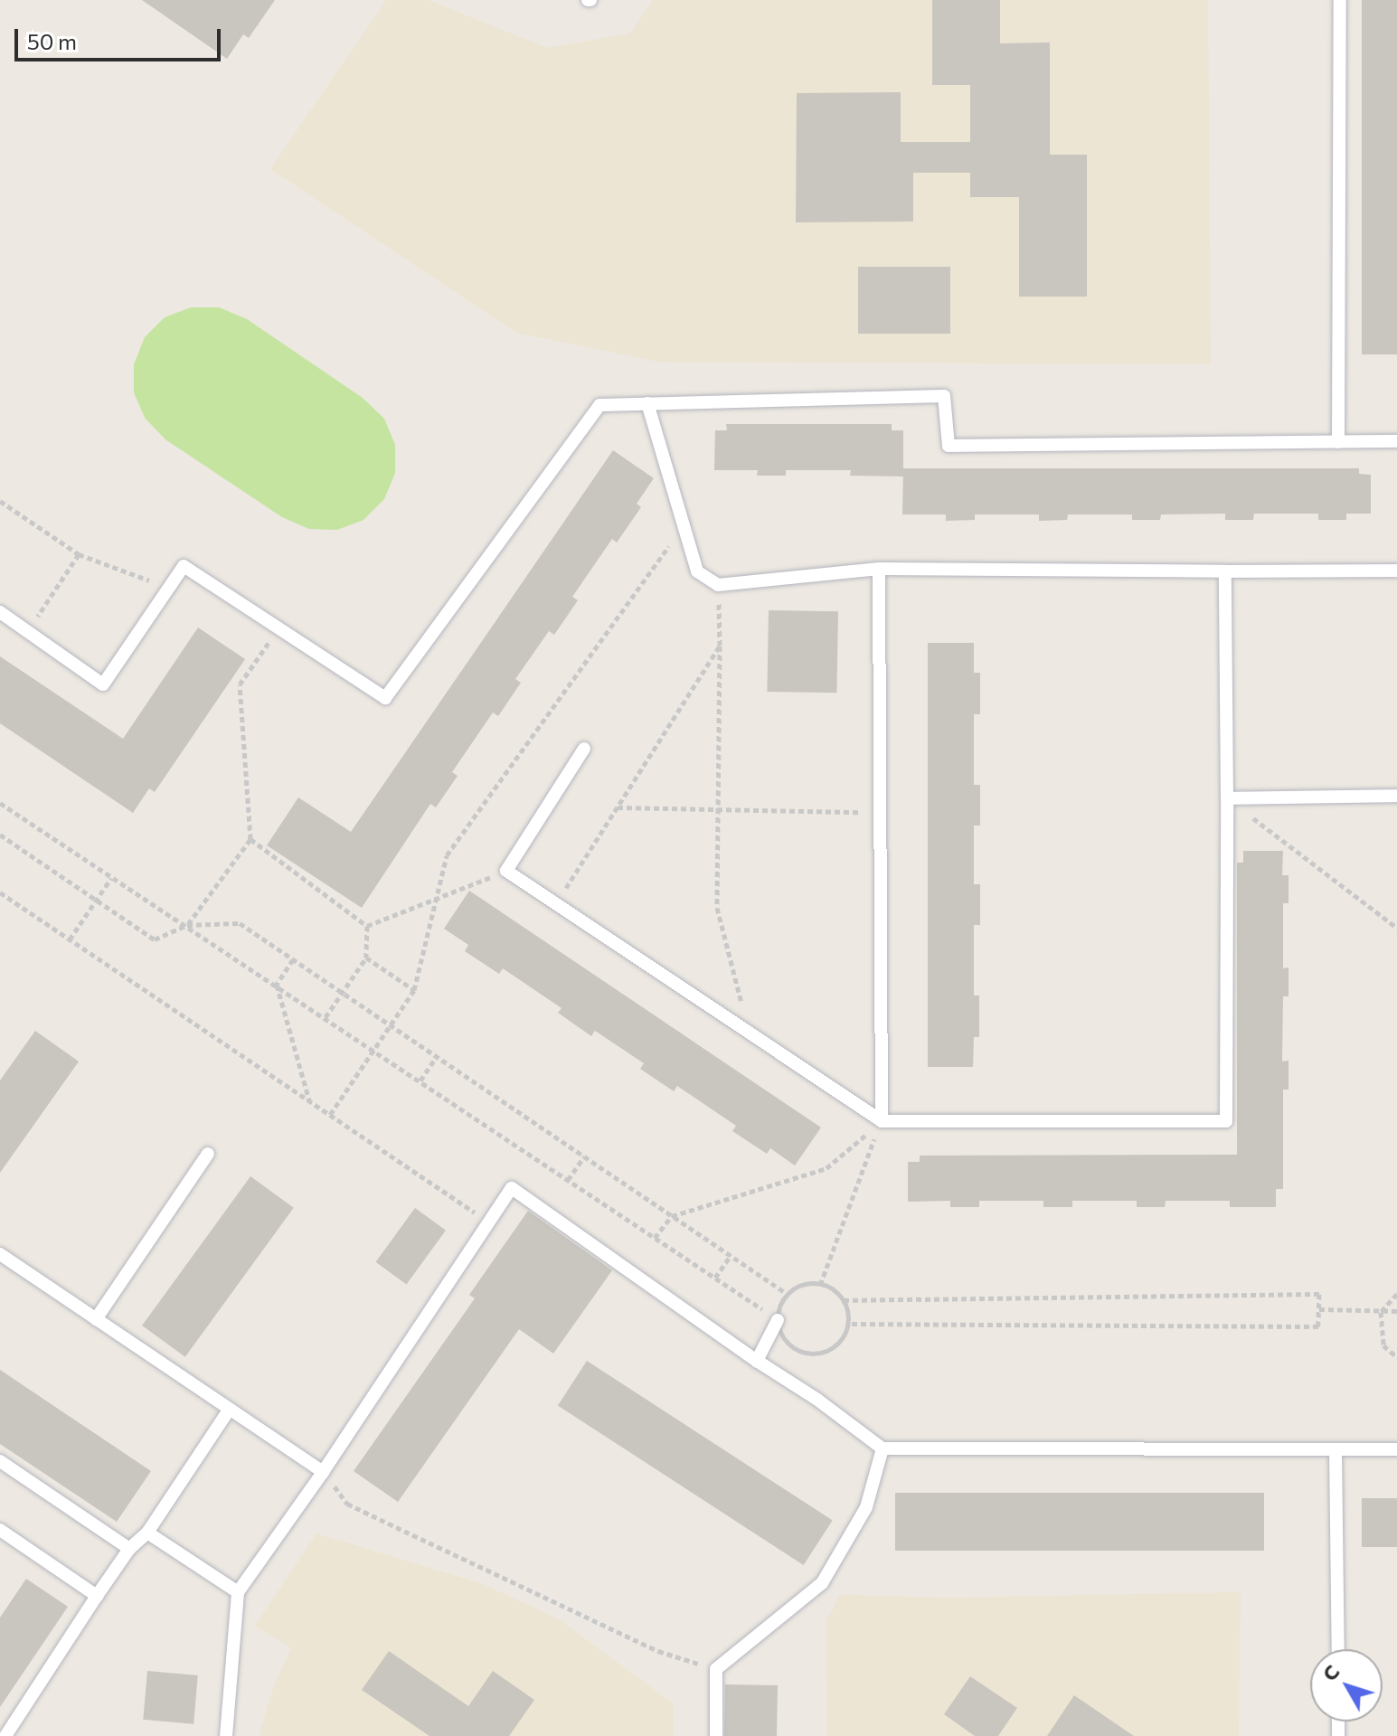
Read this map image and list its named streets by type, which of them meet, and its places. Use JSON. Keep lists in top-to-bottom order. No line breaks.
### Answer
{"scale_bar":"50 m","north":"top left"}
